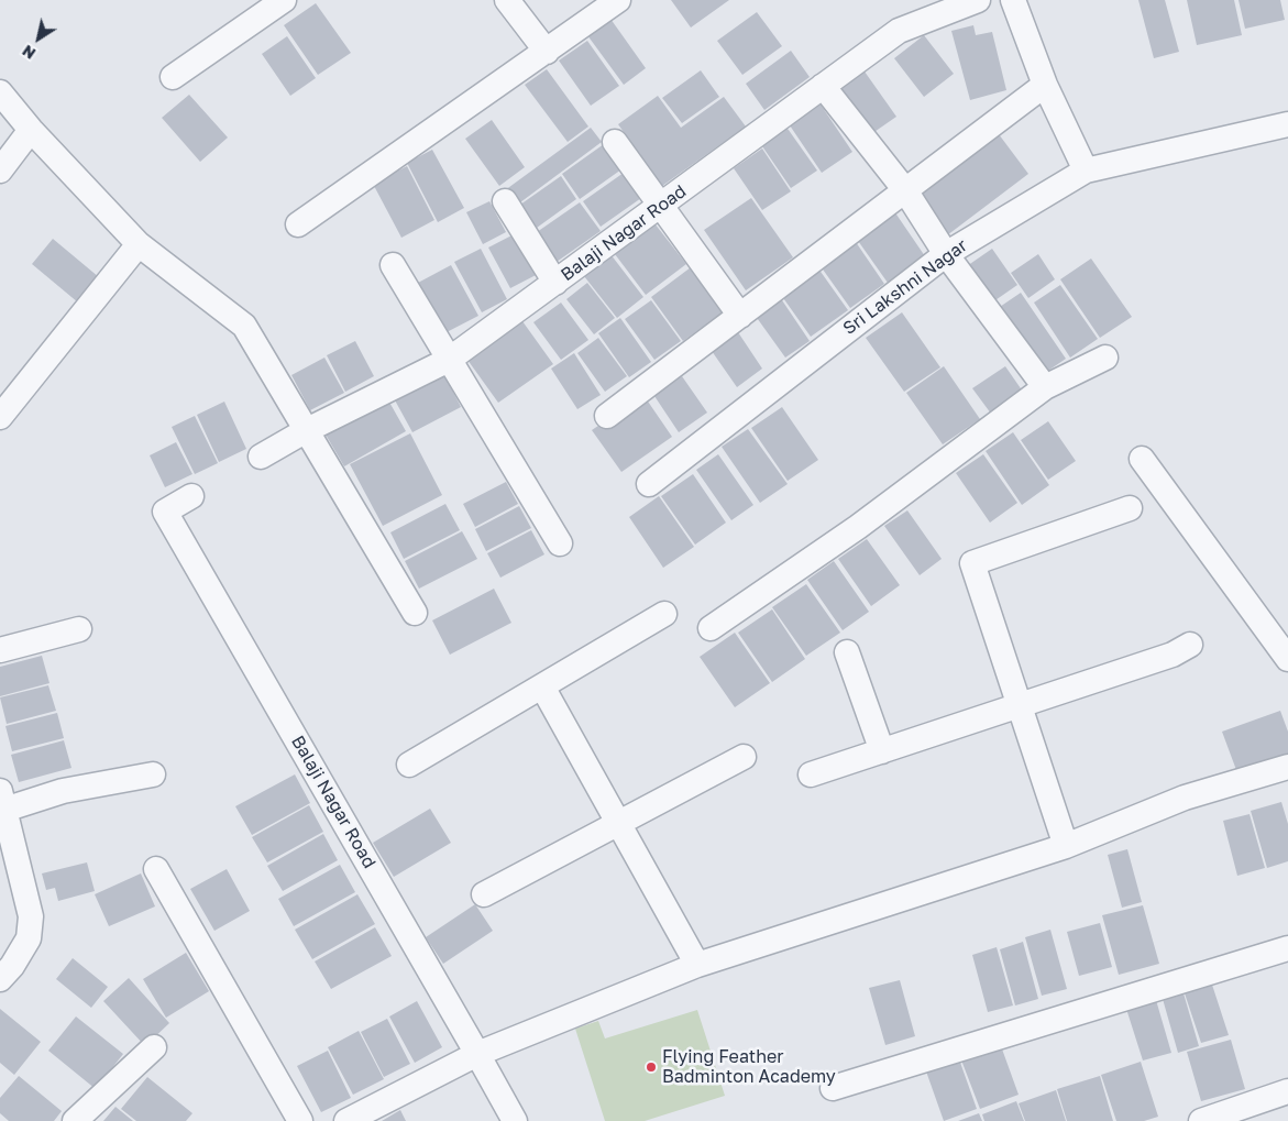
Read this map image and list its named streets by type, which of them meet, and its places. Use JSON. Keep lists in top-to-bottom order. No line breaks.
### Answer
{"streets":{"street":["Balaji Nagar Road","Sri Lakshni Nagar"]},"places":["Flying Feather Badminton Academy"],"north":"bottom left"}
